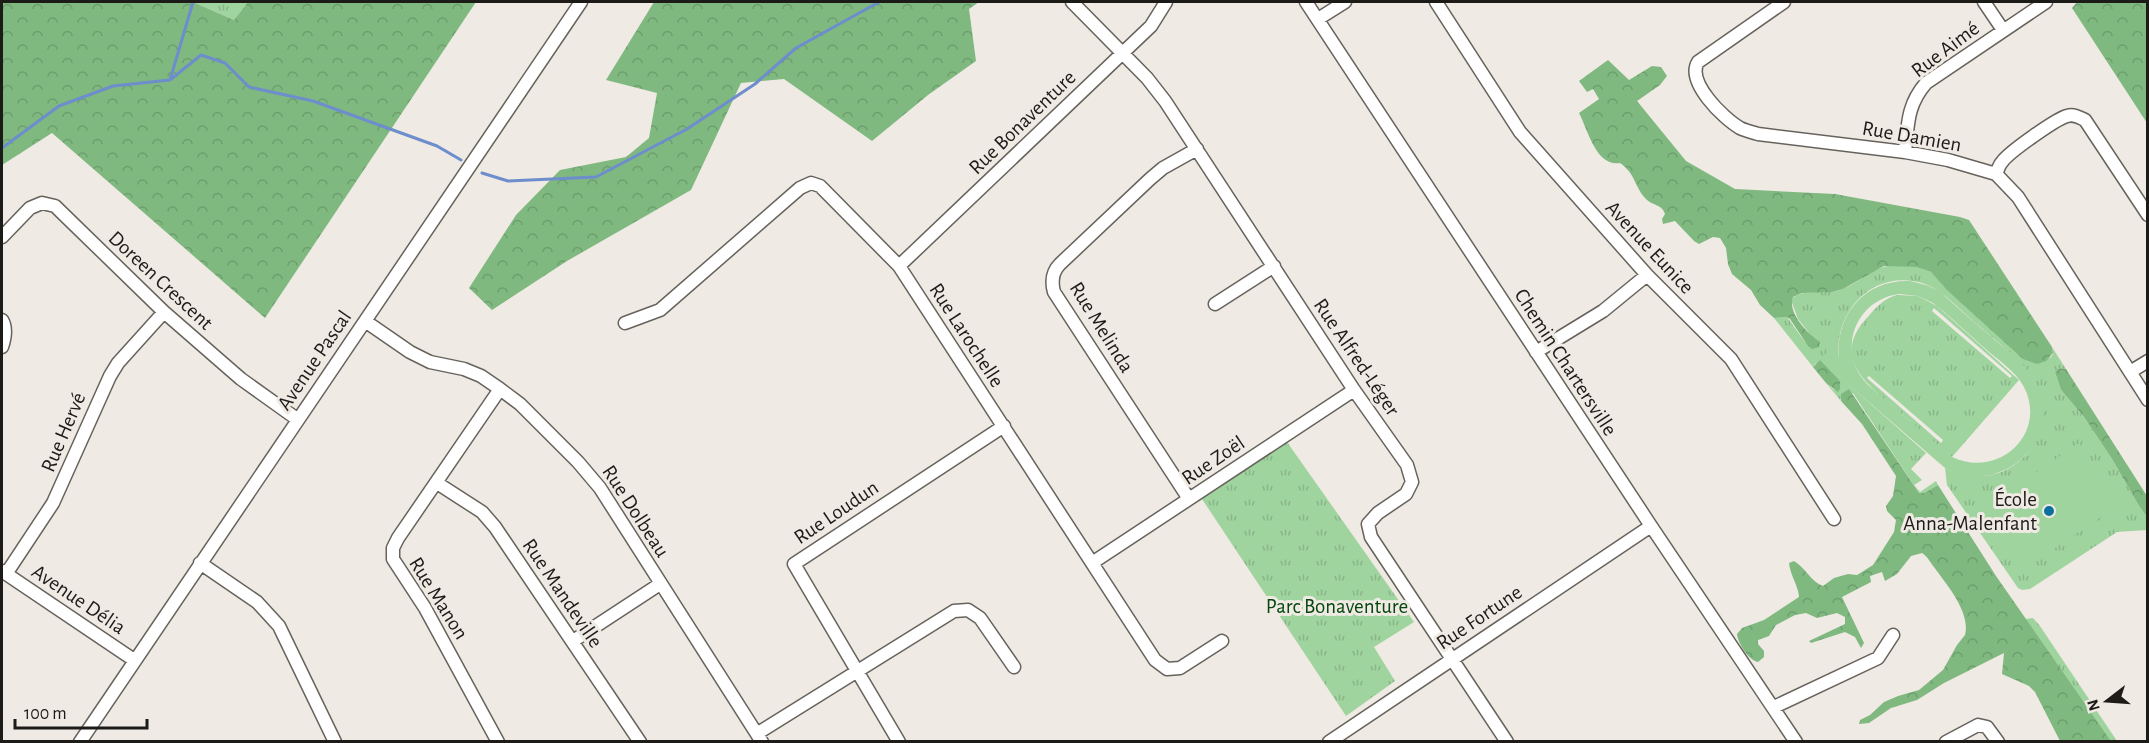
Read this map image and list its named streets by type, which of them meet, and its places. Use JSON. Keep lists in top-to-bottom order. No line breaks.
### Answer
{"streets":{"street":["Rue Aimé","Rue Bonaventure","Rue Damien","Avenue Eunice","Doreen Crescent","Rue Melinda","Rue Larochelle","Rue Alfred-Léger","Avenue Pascal","Chemin Chartersville","Rue Hervé","Rue Zoël","Rue Dolbeau","Rue Loudun","Rue Mandeville","Rue Manon","Avenue Délia","Rue Fortune"]},"crossings":[["Rue Aimé","Rue Damien"],["Rue Bonaventure","Rue Larochelle"],["Rue Bonaventure","Rue Alfred-Léger"],["Doreen Crescent","Avenue Pascal"],["Doreen Crescent","Rue Hervé"],["Rue Melinda","Rue Alfred-Léger"],["Rue Melinda","Rue Zoël"],["Rue Larochelle","Rue Zoël"],["Rue Larochelle","Rue Loudun"],["Rue Alfred-Léger","Rue Zoël"],["Rue Alfred-Léger","Rue Fortune"],["Avenue Pascal","Rue Dolbeau"],["Avenue Pascal","Avenue Délia"],["Chemin Chartersville","Rue Fortune"],["Rue Hervé","Avenue Délia"],["Rue Dolbeau","Rue Manon"],["Rue Mandeville","Rue Manon"]],"parks":["Parc Bonaventure"],"places":["École Anna-Malenfant"],"scale_bar":"100 m","north":"left"}
